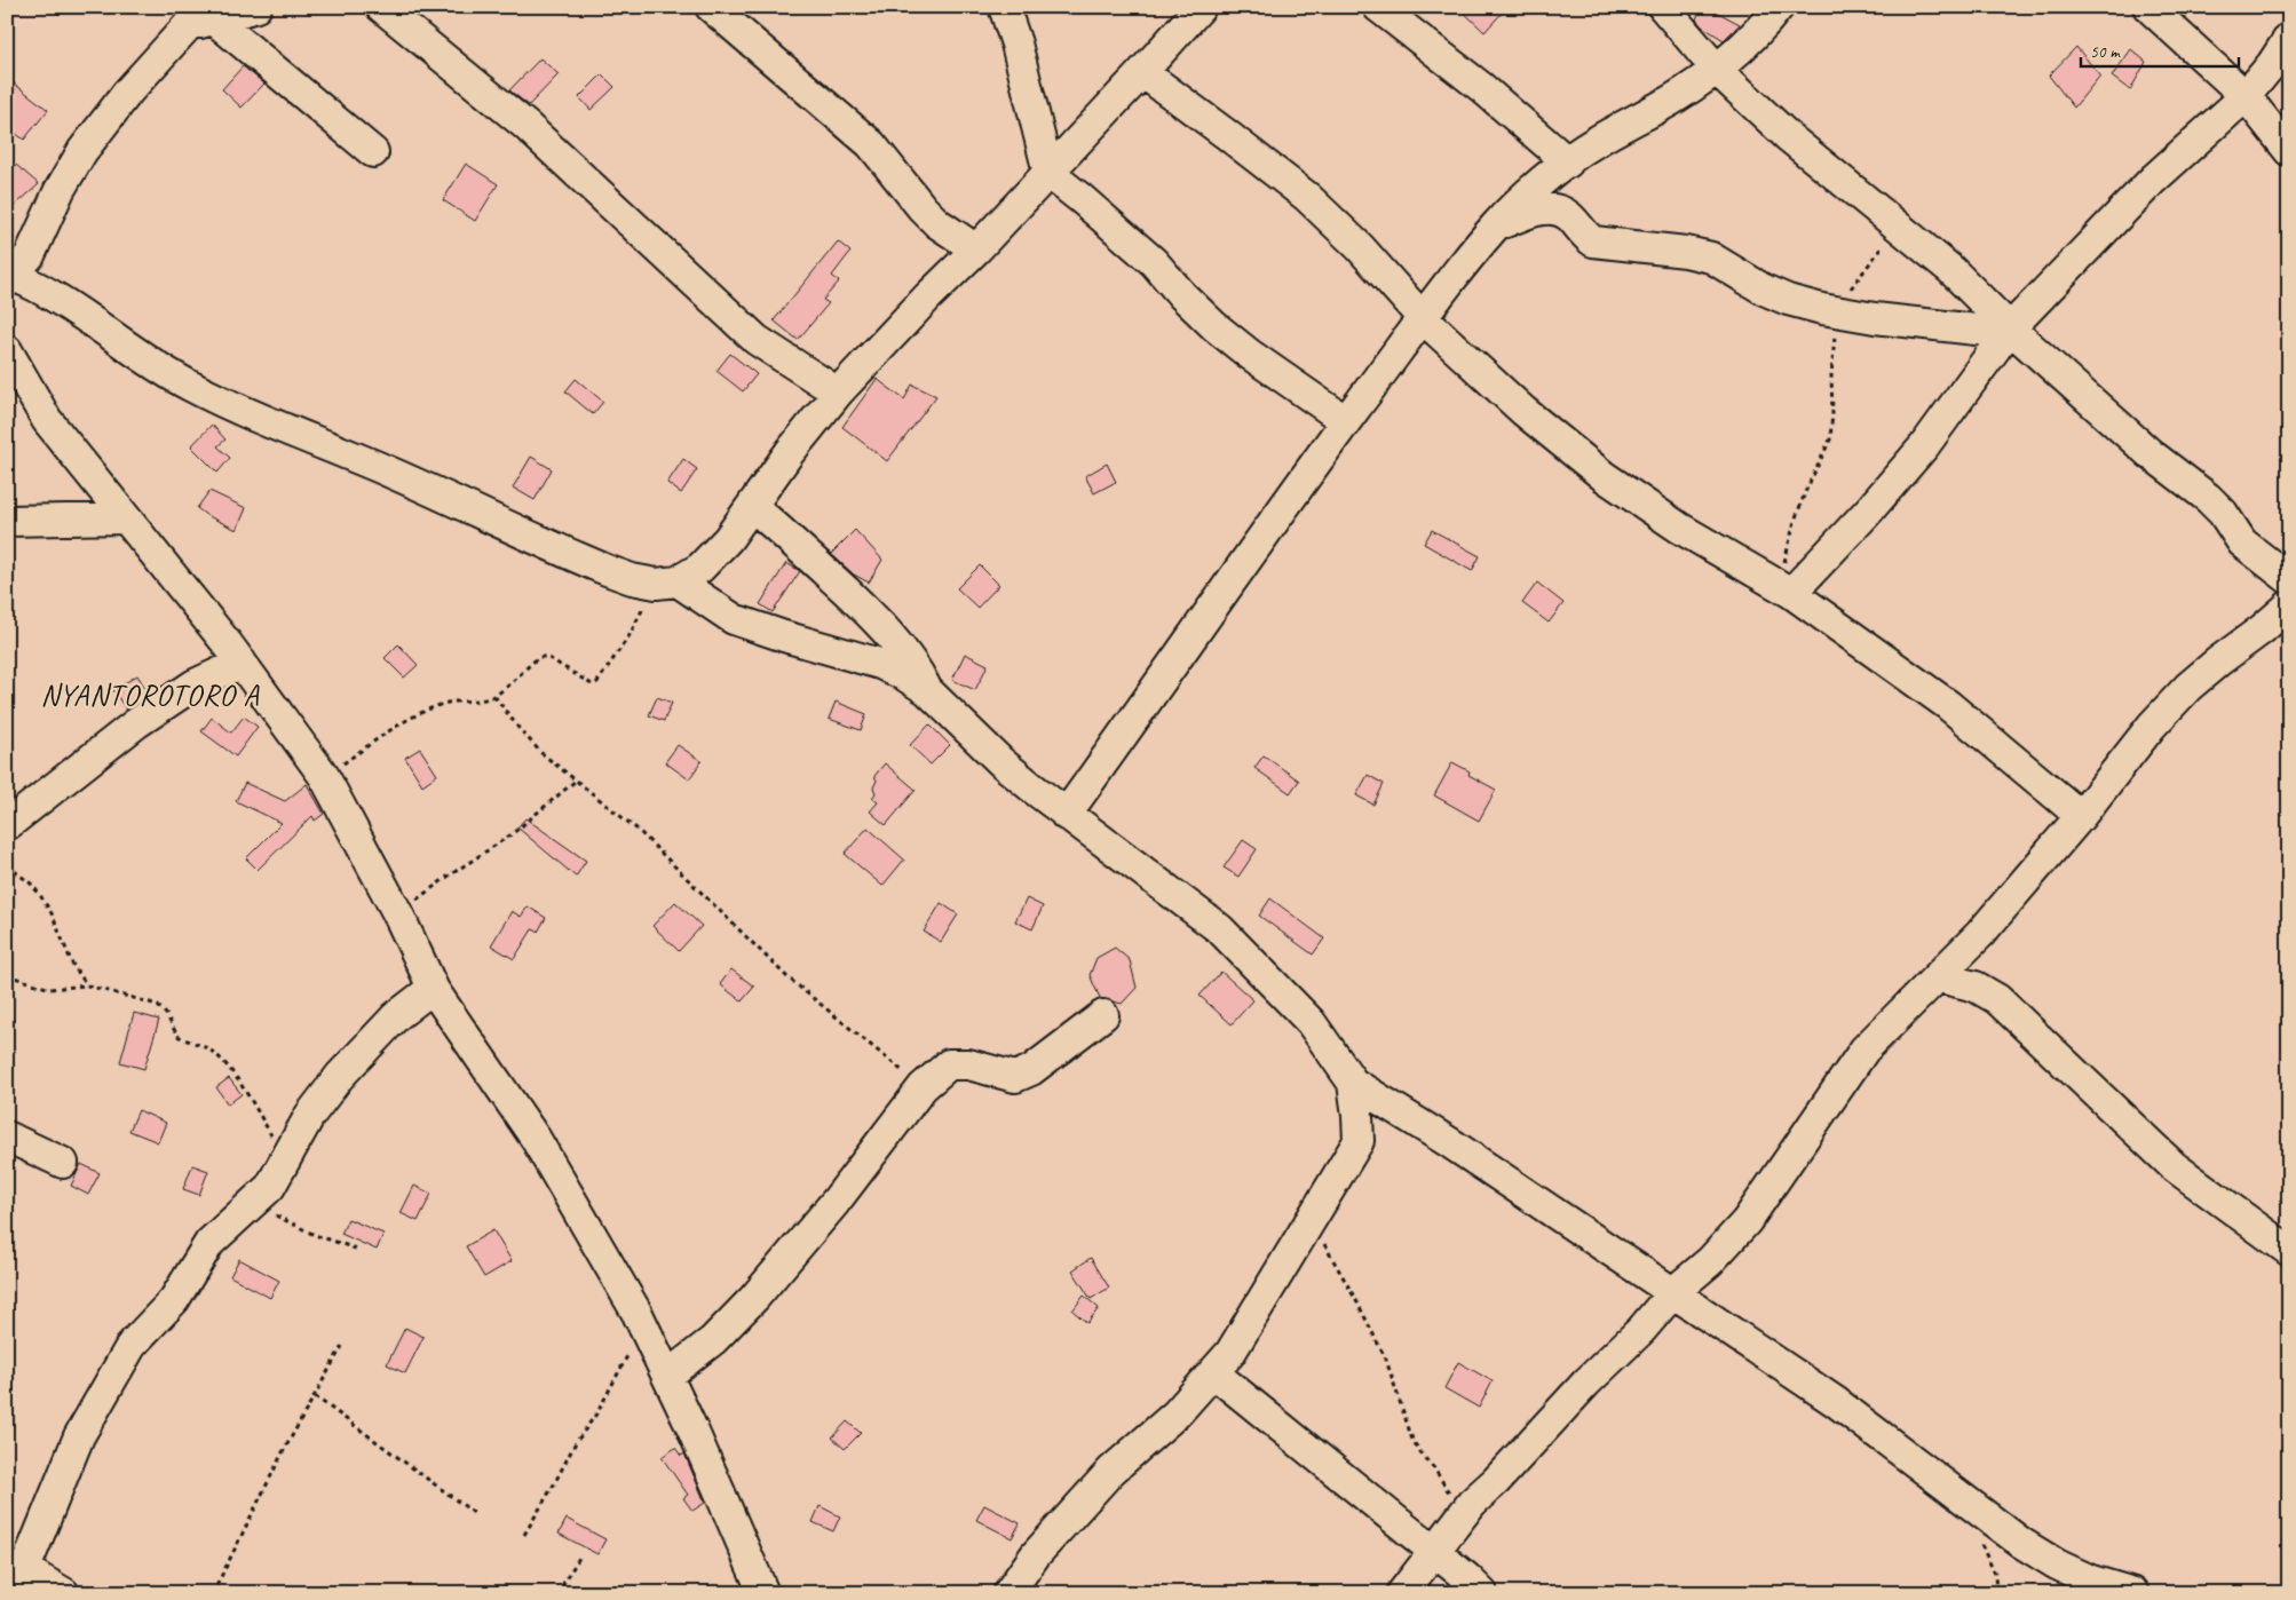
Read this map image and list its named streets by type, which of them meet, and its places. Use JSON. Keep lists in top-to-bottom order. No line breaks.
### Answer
{"districts":["NYANTOROTORO A"],"scale_bar":"50 m"}
